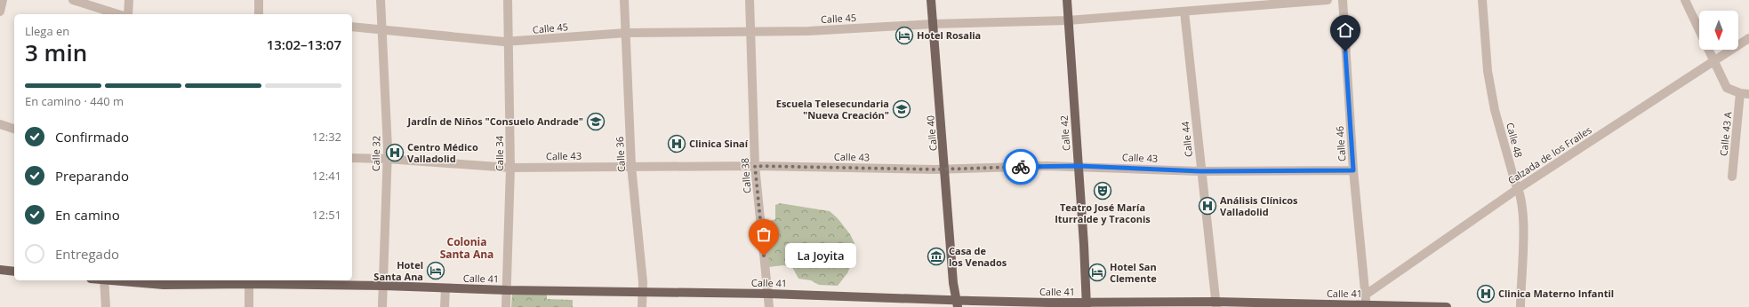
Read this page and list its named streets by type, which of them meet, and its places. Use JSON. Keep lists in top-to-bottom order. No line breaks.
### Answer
{"streets":{"main road":["Calle 40","Calle 42","Calle 41"],"street":["Calle 45","Calle 43 A","Calle 44","Calle 48","Calle 46","Calle 32","Calle 34","Calle 36","Calzada de los Frailes","Calle 43","Calle 38"]},"crossings":[["Calle 45","Calle 40"],["Calle 45","Calle 42"],["Calle 45","Calle 44"],["Calle 45","Calle 32"],["Calle 45","Calle 34"],["Calle 45","Calle 36"],["Calle 45","Calle 38"],["Calle 40","Calle 43"],["Calle 40","Calle 41"],["Calle 42","Calle 43"],["Calle 42","Calle 41"],["Calle 44","Calle 43"],["Calle 44","Calle 41"],["Calle 48","Calzada de los Frailes"],["Calle 46","Calzada de los Frailes"],["Calle 46","Calle 43"],["Calle 46","Calle 41"],["Calle 32","Calle 43"],["Calle 32","Calle 41"],["Calle 34","Calle 43"],["Calle 34","Calle 41"],["Calle 36","Calle 43"],["Calle 36","Calle 41"],["Calzada de los Frailes","Calle 41"],["Calle 43","Calle 38"],["Calle 38","Calle 41"]],"districts":["Colonia Santa Ana"],"places":{"hotel":["Hotel Rosalia","Hotel Santa Ana","Hotel San Clemente"],"school or university":["Escuela Telesecundaria \"Nueva Creación\"","JardÍn de Niños \"Consuelo Andrade\""],"hospital":["Clinica Sinaí","Centro Médico Valladolid","Análisis Clínicos Valladolid","Clinica Materno Infantil"],"theatre":["Teatro José María Iturralde y Traconis"],"other":["La Joyita"],"museum":["Casa de los Venados"]},"north":"bottom","page":{"heading":["3 min","Llega en","13:02–13:07"],"bar":"En camino · 440 m","list":[["Confirmado","12:32"],["Preparando","12:41"],["En camino","12:51"],"Entregado"],"bubble":"La Joyita"}}
